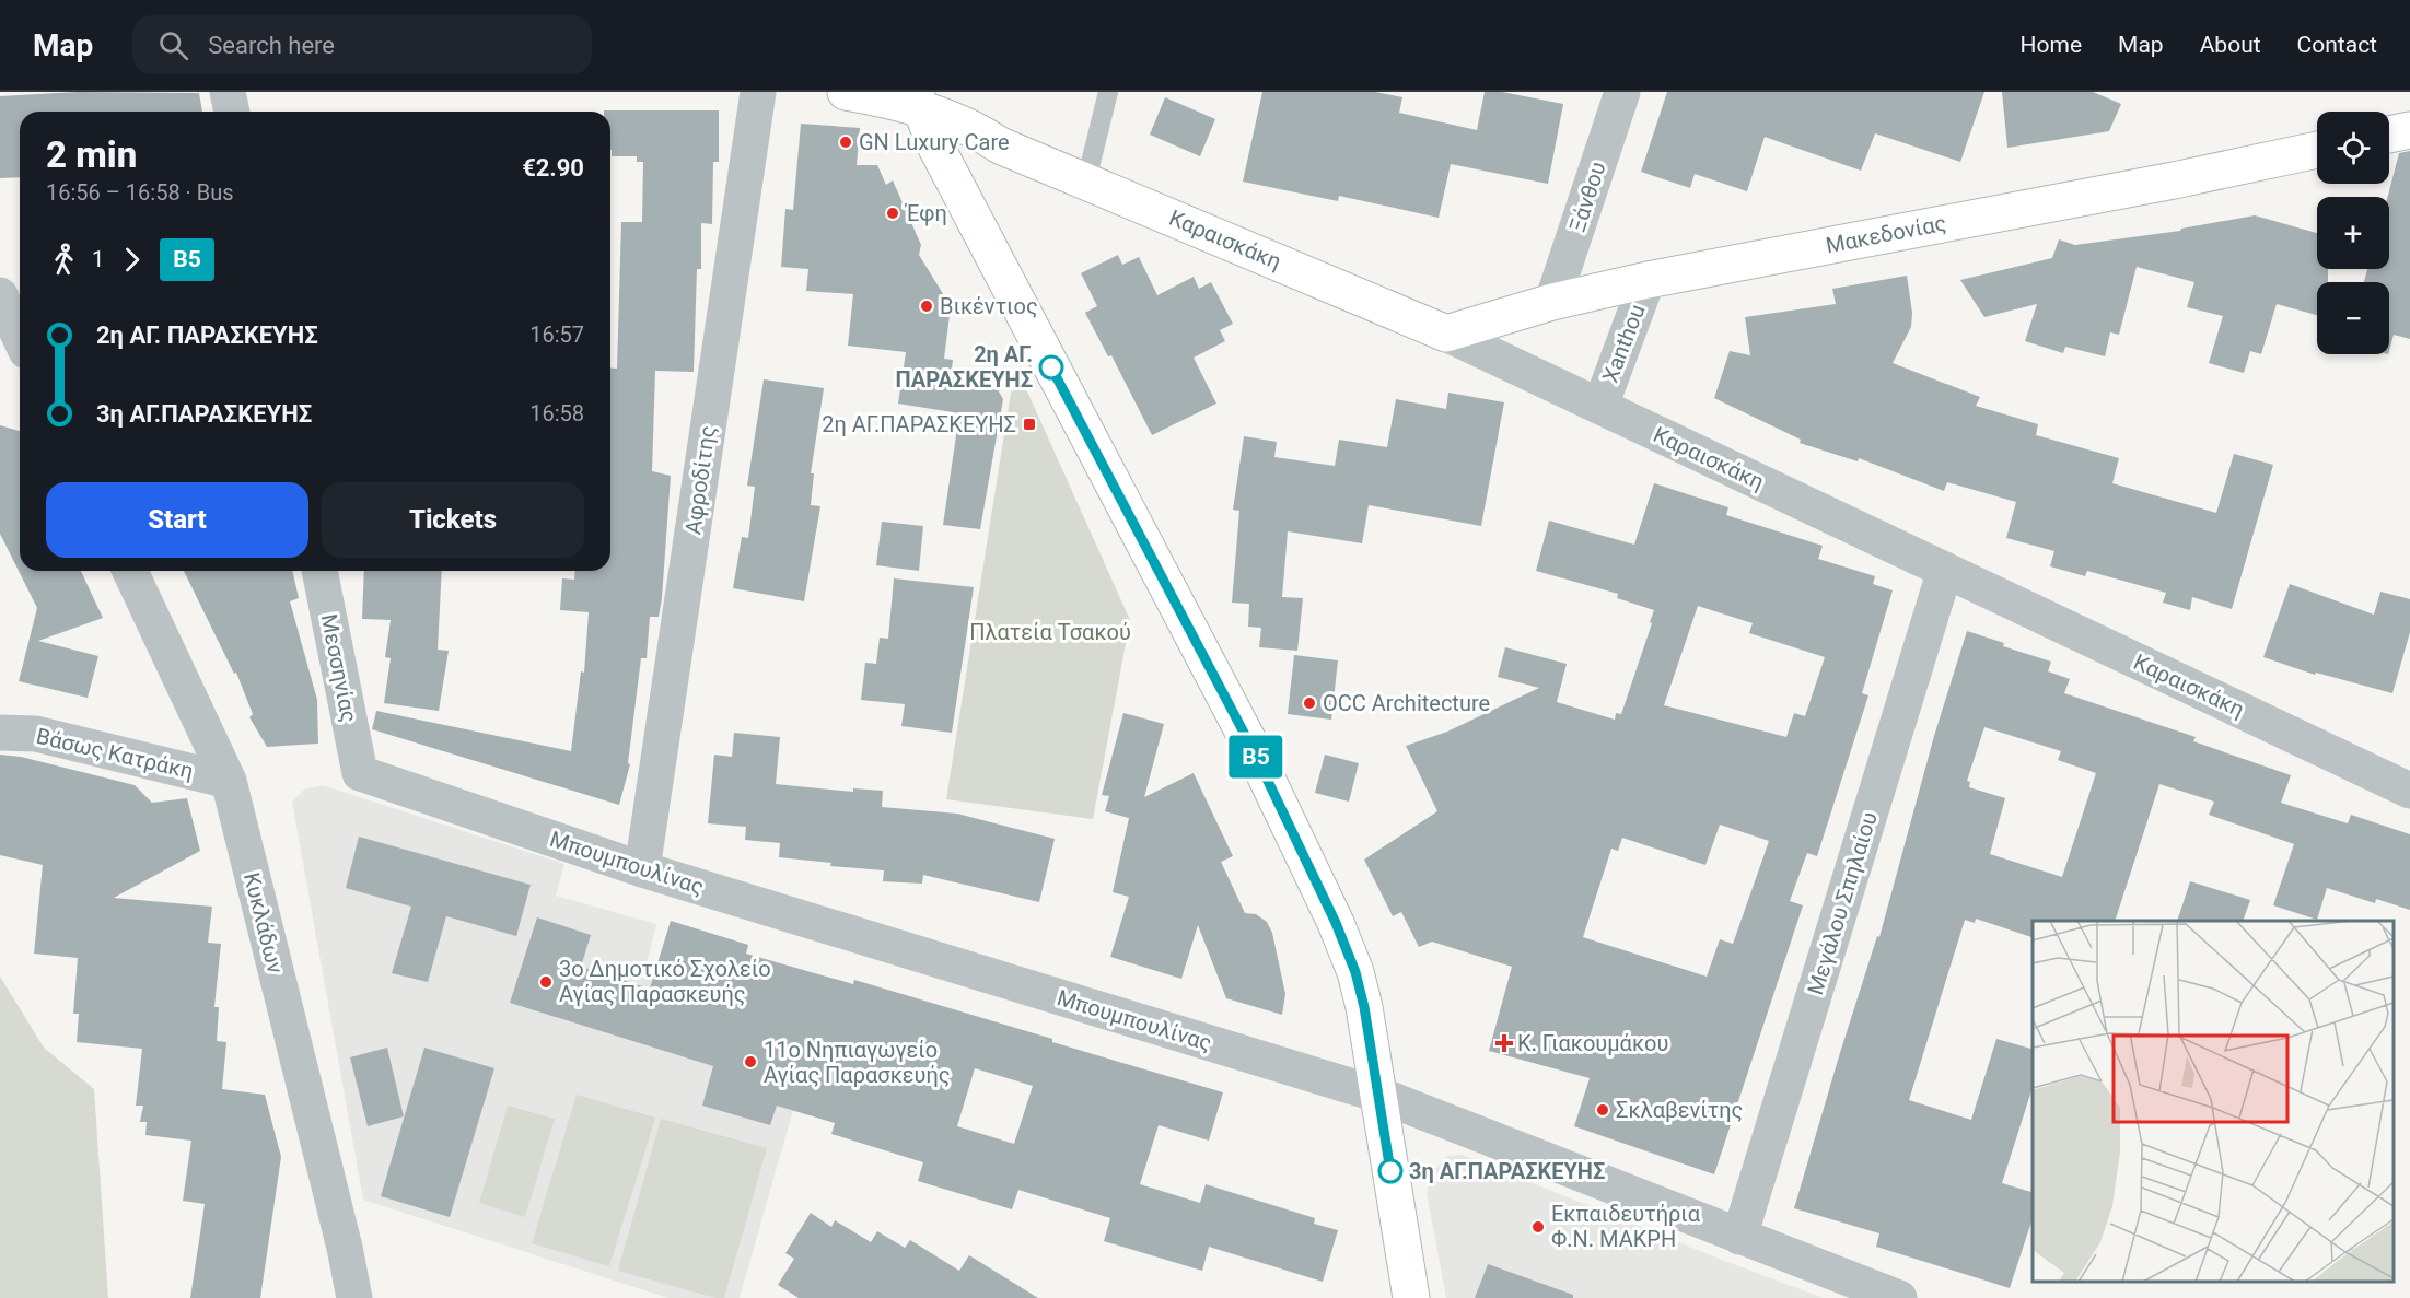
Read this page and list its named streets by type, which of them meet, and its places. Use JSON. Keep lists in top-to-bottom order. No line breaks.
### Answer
{"streets":{"street":["Ξάνθου","Μακεδονίας","Καραισκάκη","Xanthou","Αφροδίτης","Μεσσηνίας","Βάσως Κατράκη","Μπουμπουλίνας","Μεγάλου Σπηλαίου","Κυκλάδων"]},"crossings":[["Ξάνθου","Μακεδονίας"],["Μακεδονίας","Καραισκάκη"],["Μακεδονίας","Xanthou"],["Καραισκάκη","Xanthou"],["Καραισκάκη","Μεγάλου Σπηλαίου"],["Αφροδίτης","Μπουμπουλίνας"],["Μεσσηνίας","Μπουμπουλίνας"],["Βάσως Κατράκη","Κυκλάδων"],["Μπουμπουλίνας","Μεγάλου Σπηλαίου"]],"parks":["Πλατεία Τσακού"],"places":{"other":["GN Luxury Care","Έφη","Βικέντιος","2η ΑΓ. ΠΑΡΑΣΚΕΥΗΣ","OCC Architecture","3ο Δημοτικό Σχολείο Αγίας Παρασκευής","11ο Νηπιαγωγείο Αγίας Παρασκευής","Σκλαβενίτης","3η ΑΓ.ΠΑΡΑΣΚΕΥΗΣ","Εκπαιδευτήρια Φ.Ν. ΜΑΚΡΗ"],"transit":["2η ΑΓ.ΠΑΡΑΣΚΕΥΗΣ"],"health":["Κ. Γιακουμάκου"]},"lines":["bus line Β5"],"page":{"header":"Map","search":"Search here","nav":["Home","Map","About","Contact"],"on_map":"Β5","map_buttons":["+","−"],"heading":["2 min","16:56 – 16:58 · Bus","€2.90"],"legs":["1","Β5"],"list":[{"name":"2η ΑΓ. ΠΑΡΑΣΚΕΥΗΣ","value":"16:57"},{"name":"3η ΑΓ.ΠΑΡΑΣΚΕΥΗΣ","value":"16:58"}],"buttons":["Start","Tickets"]}}
